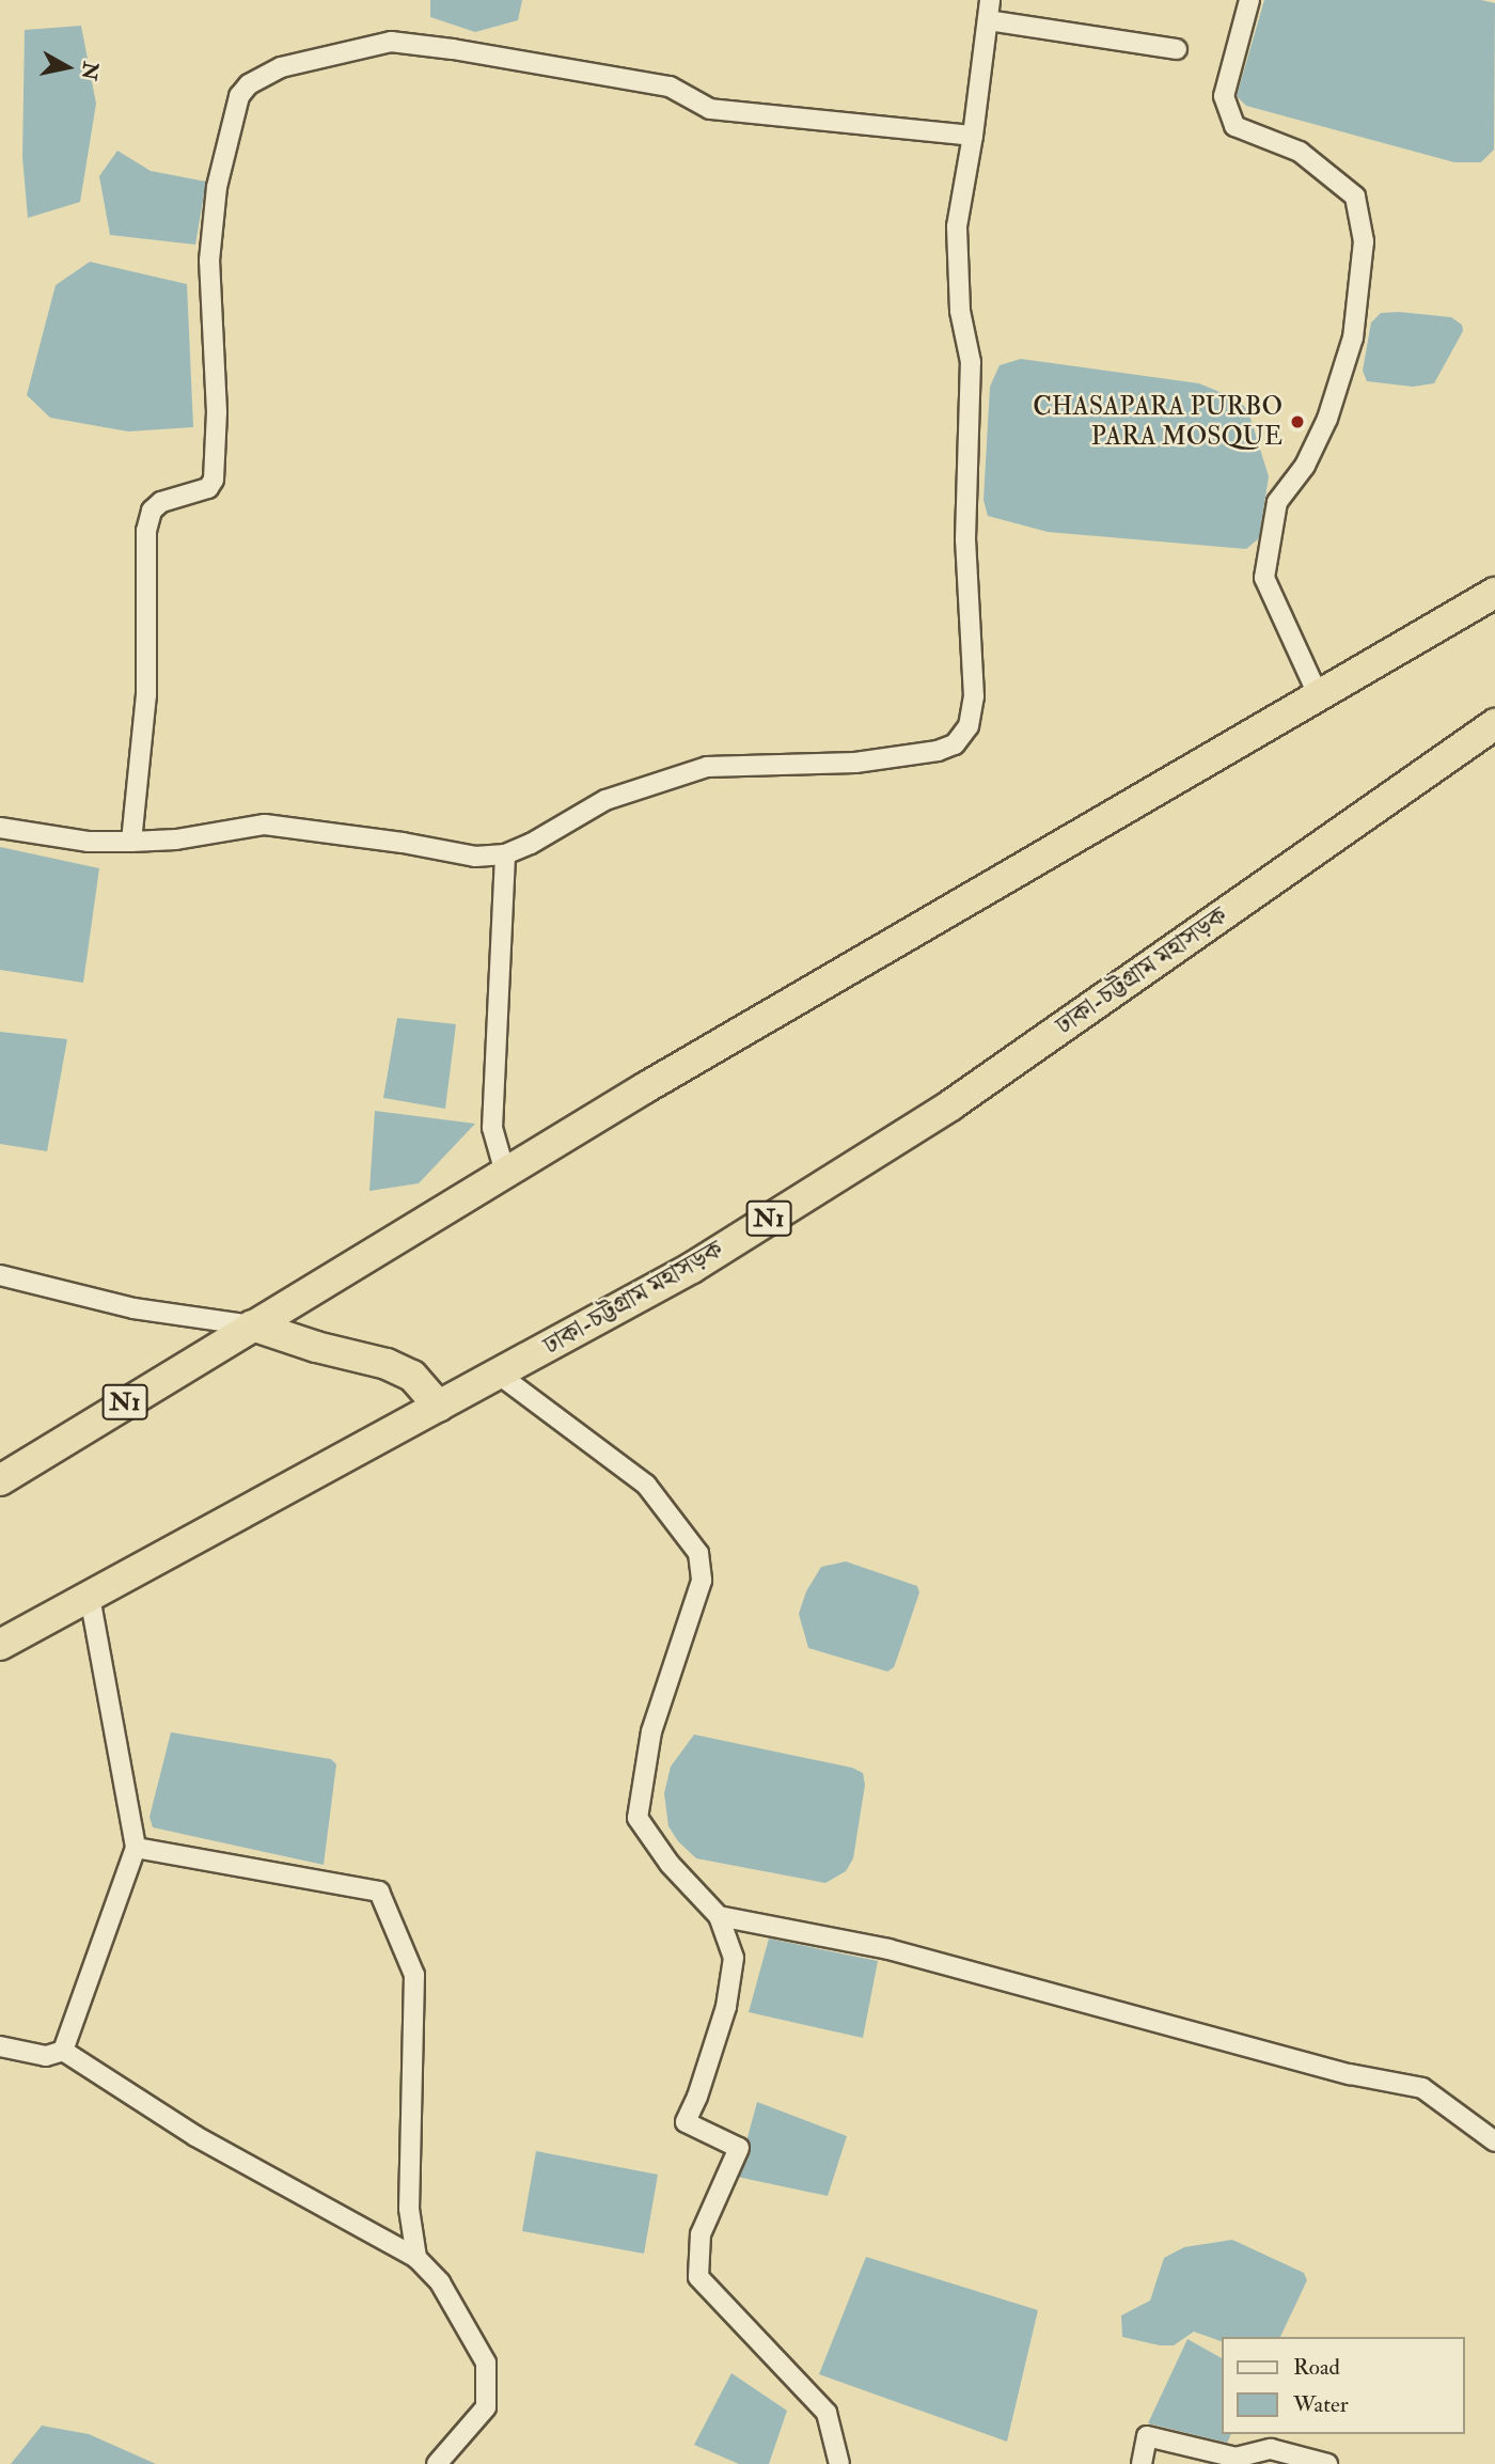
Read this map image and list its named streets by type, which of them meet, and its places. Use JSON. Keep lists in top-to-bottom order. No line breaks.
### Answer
{"streets":{"highway":["ঢাকা-চট্টগ্রাম মহাসড়ক","N1"]},"places":["CHASAPARA PURBO PARA MOSQUE"],"legend":["Road","Water"],"north":"right"}
